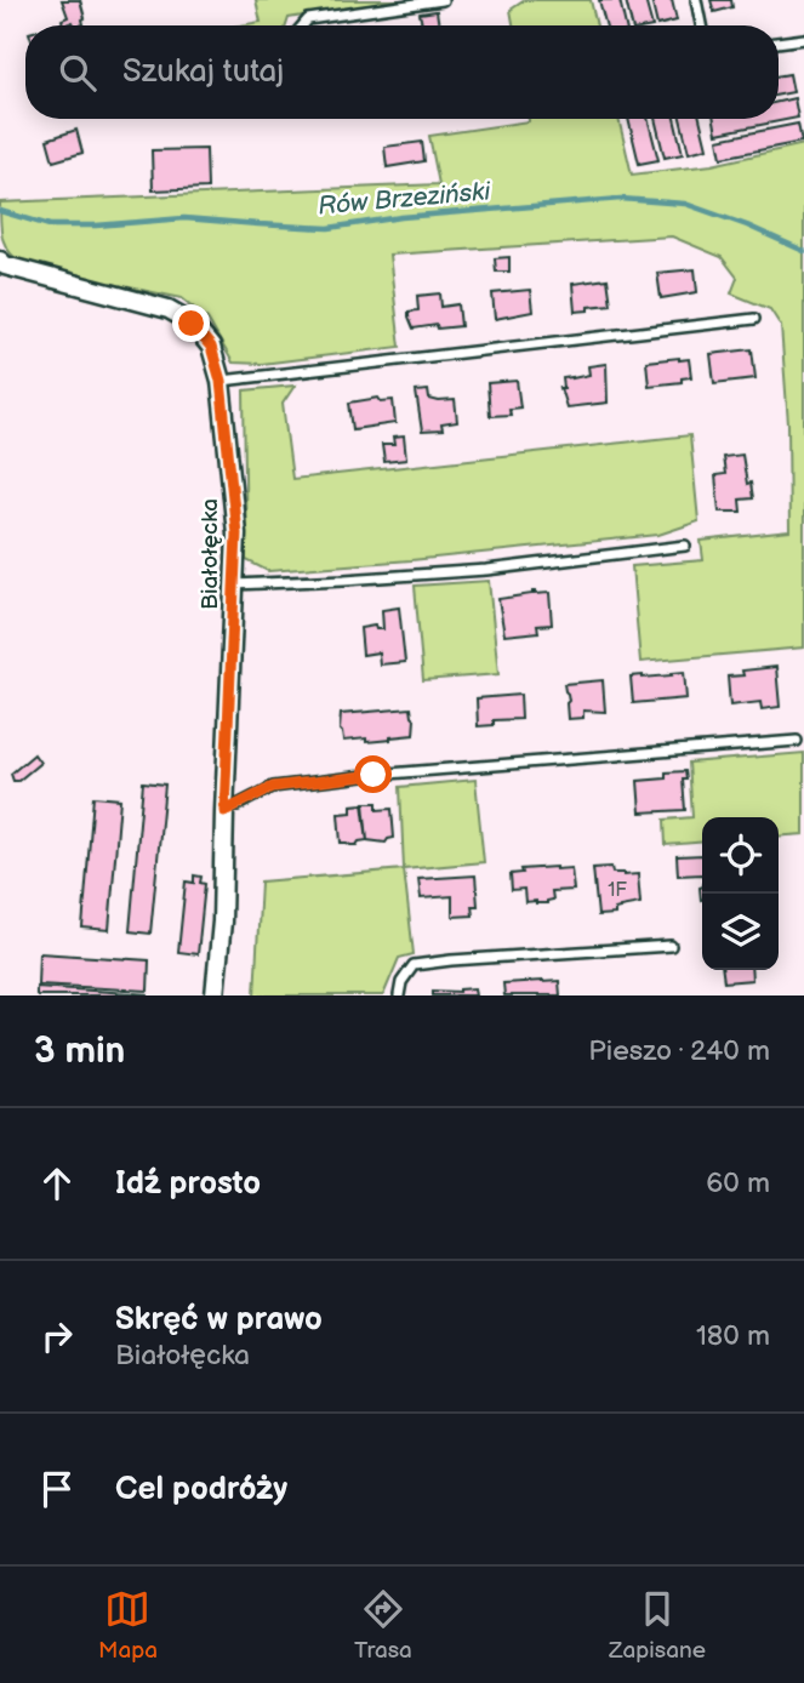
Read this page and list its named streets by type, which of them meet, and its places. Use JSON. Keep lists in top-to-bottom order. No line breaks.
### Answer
{"streets":{"street":["Białołęcka"]},"water":["Rów Brzeziński"],"house_numbers":["1F"],"page":{"search":"Szukaj tutaj","heading":["3 min","Pieszo · 240 m"],"list":[["Idź prosto","60 m"],["Skręć w prawo","Białołęcka","180 m"],"Cel podróży"],"nav":["Mapa","Trasa","Zapisane"]}}
